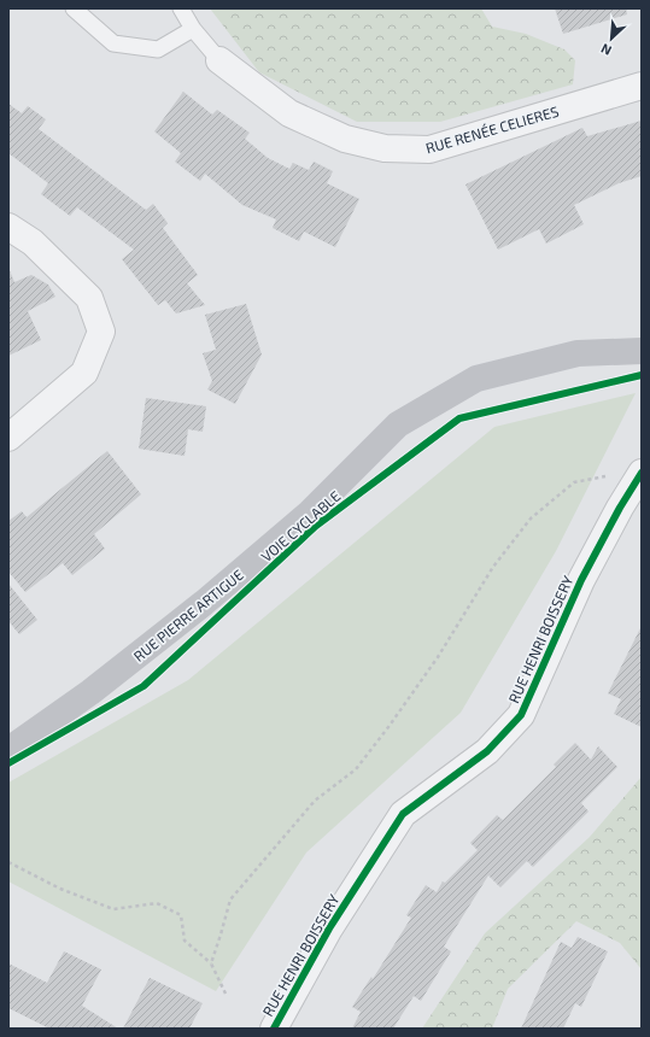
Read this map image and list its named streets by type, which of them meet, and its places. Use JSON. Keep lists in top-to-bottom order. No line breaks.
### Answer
{"streets":{"main road":["RUE PIERRE ARTIGUE"],"street":["RUE RENÉE CELIERES","RUE HENRI BOISSERY"],"cycle path":["VOIE CYCLABLE"]},"north":"bottom left"}
